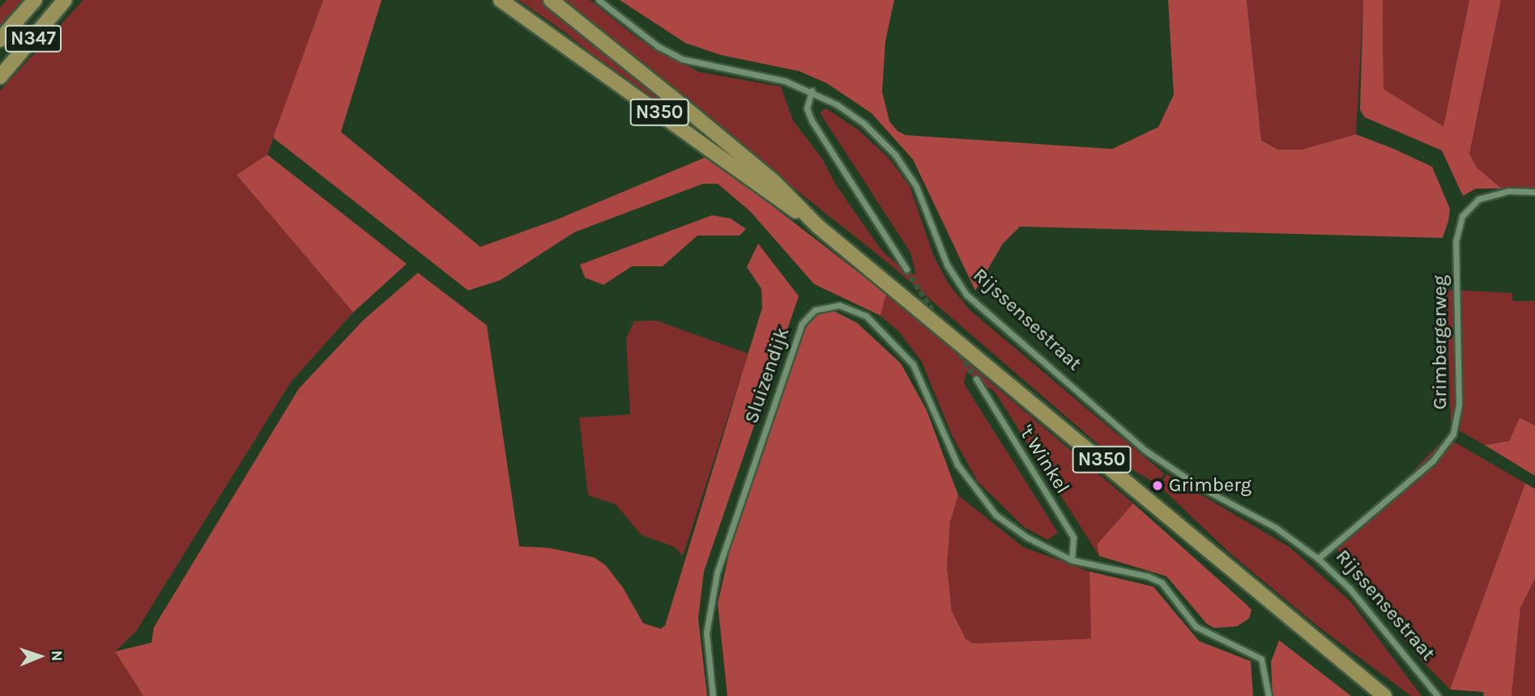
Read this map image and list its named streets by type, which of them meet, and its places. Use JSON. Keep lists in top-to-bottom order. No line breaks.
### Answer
{"streets":{"main road":["N347","N350"],"street":["Rijssensestraat","Grimbergerweg","Sluizendijk","'t Winkel"]},"crossings":[["Rijssensestraat","Grimbergerweg"],["Sluizendijk","'t Winkel"]],"places":["Grimberg"],"north":"right"}
